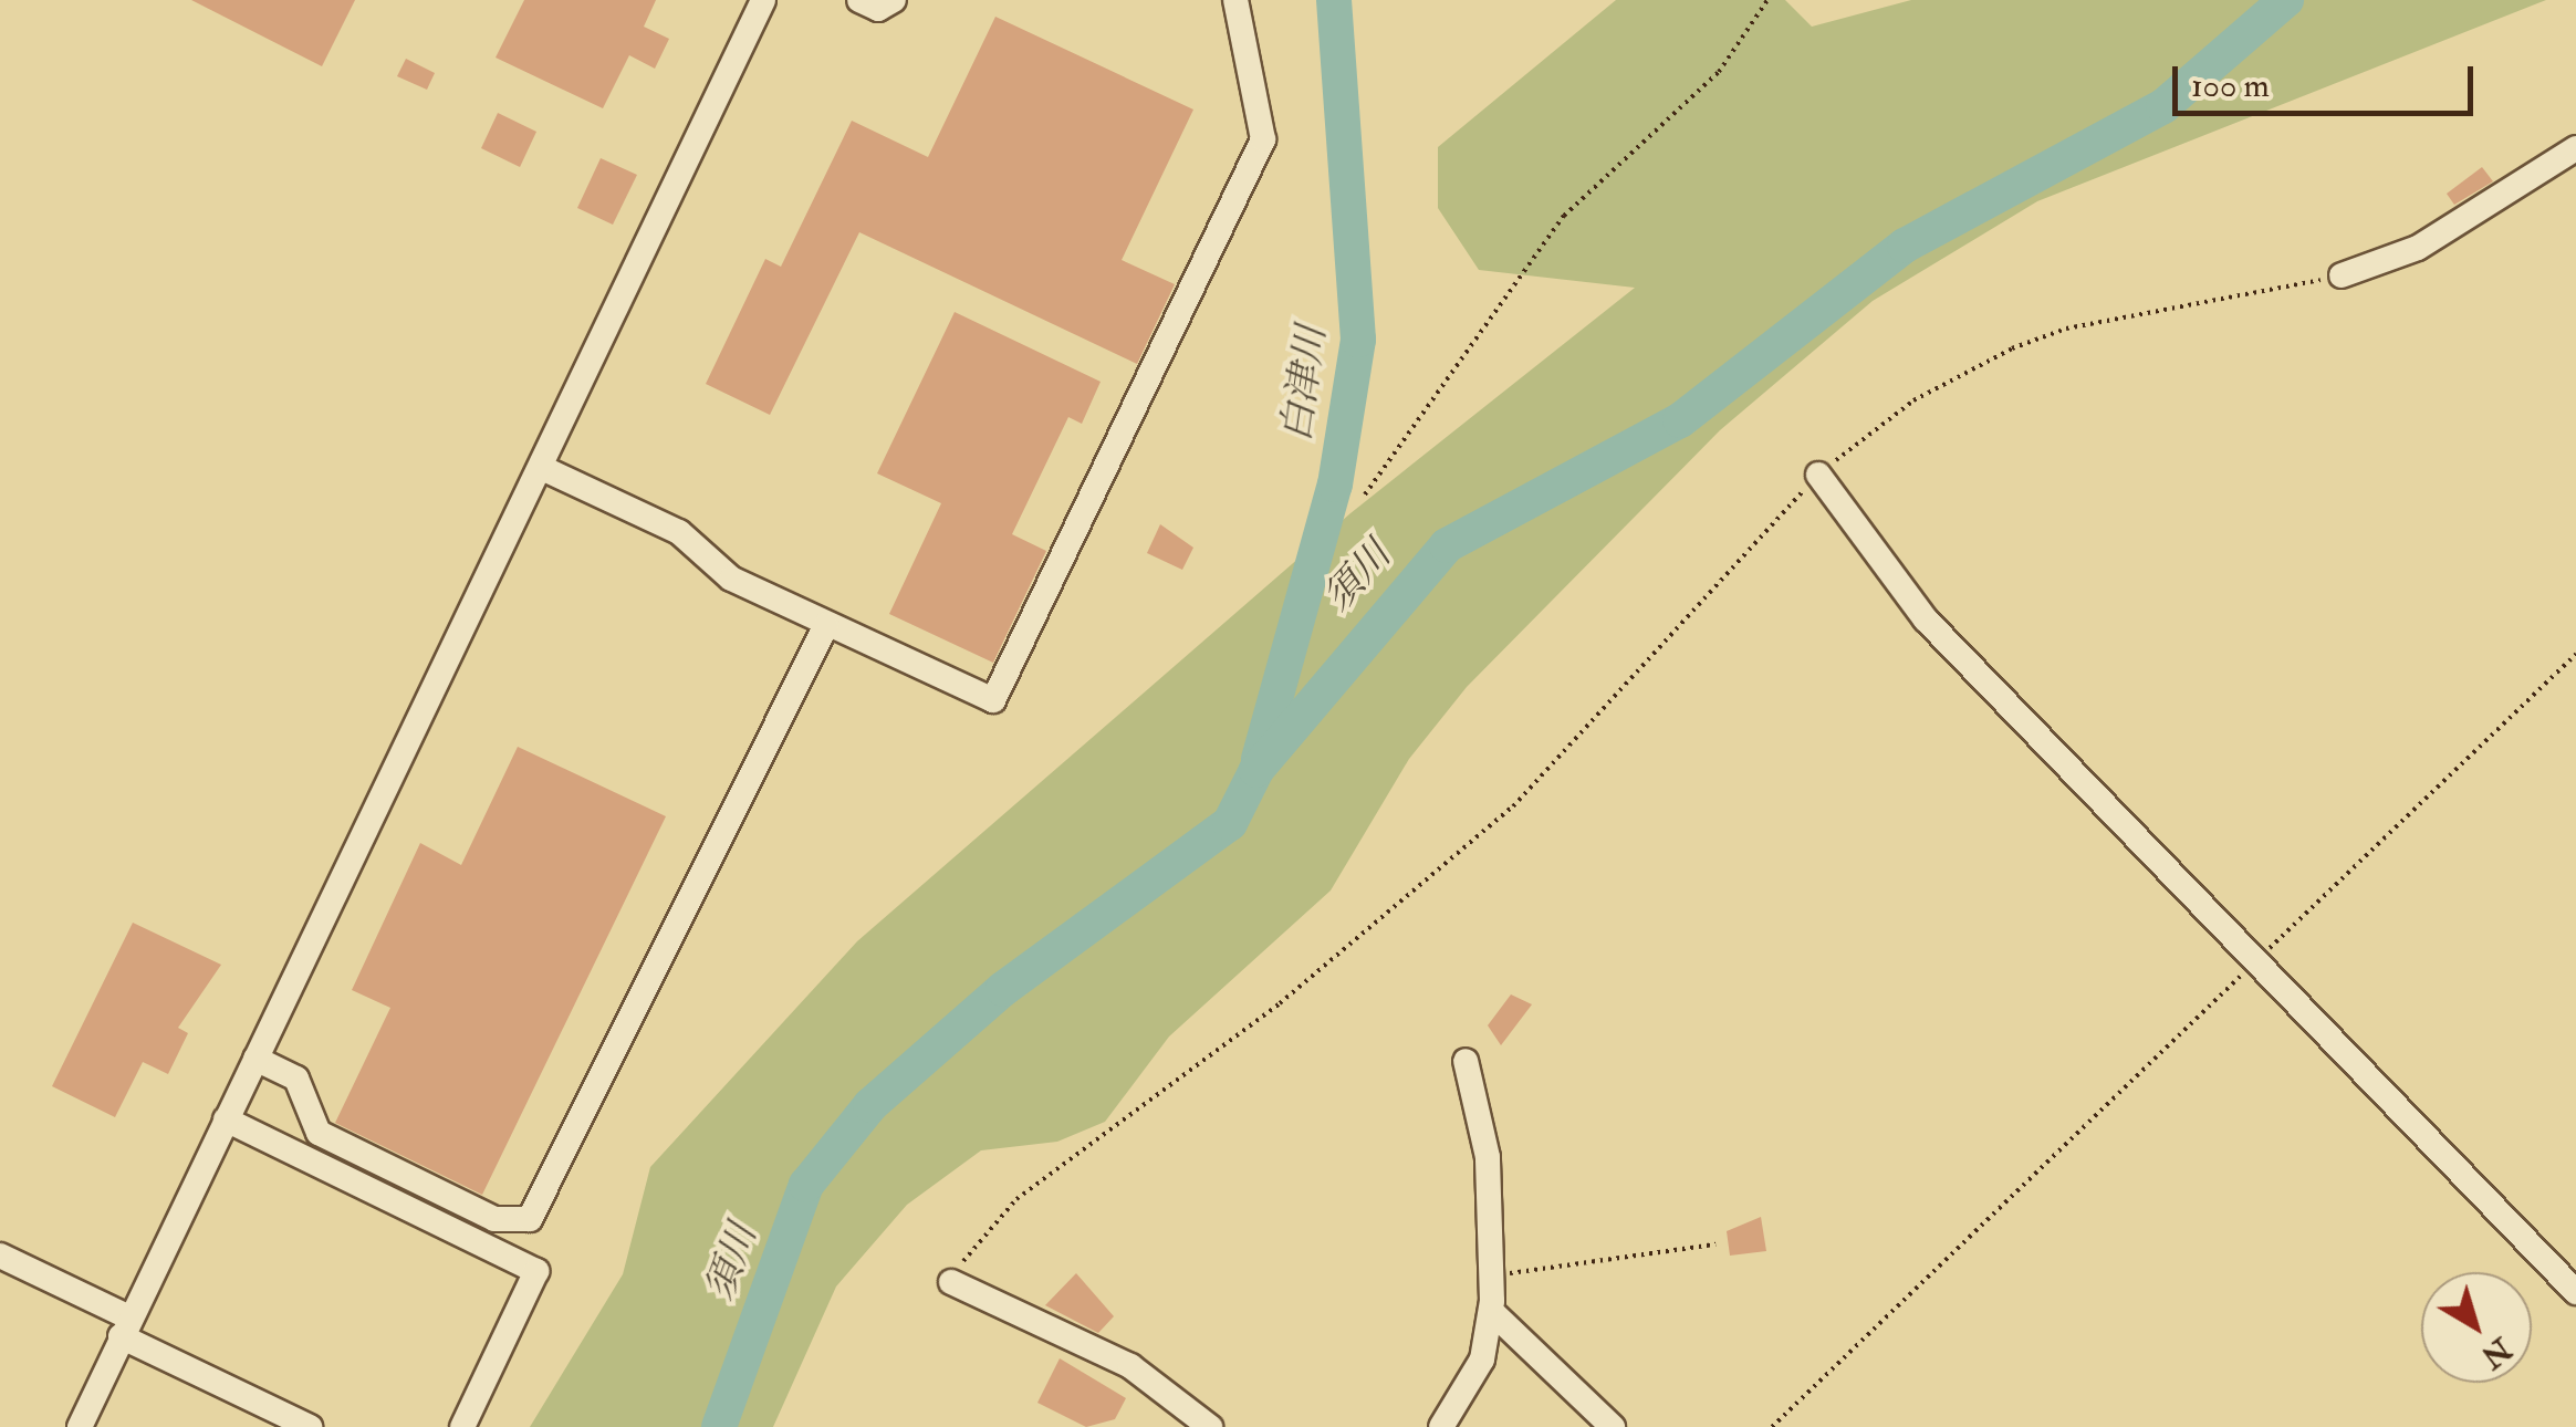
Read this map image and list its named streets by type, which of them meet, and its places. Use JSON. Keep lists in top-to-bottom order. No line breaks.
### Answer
{"water":["白津川","須川"],"scale_bar":"100 m","north":"bottom right"}
